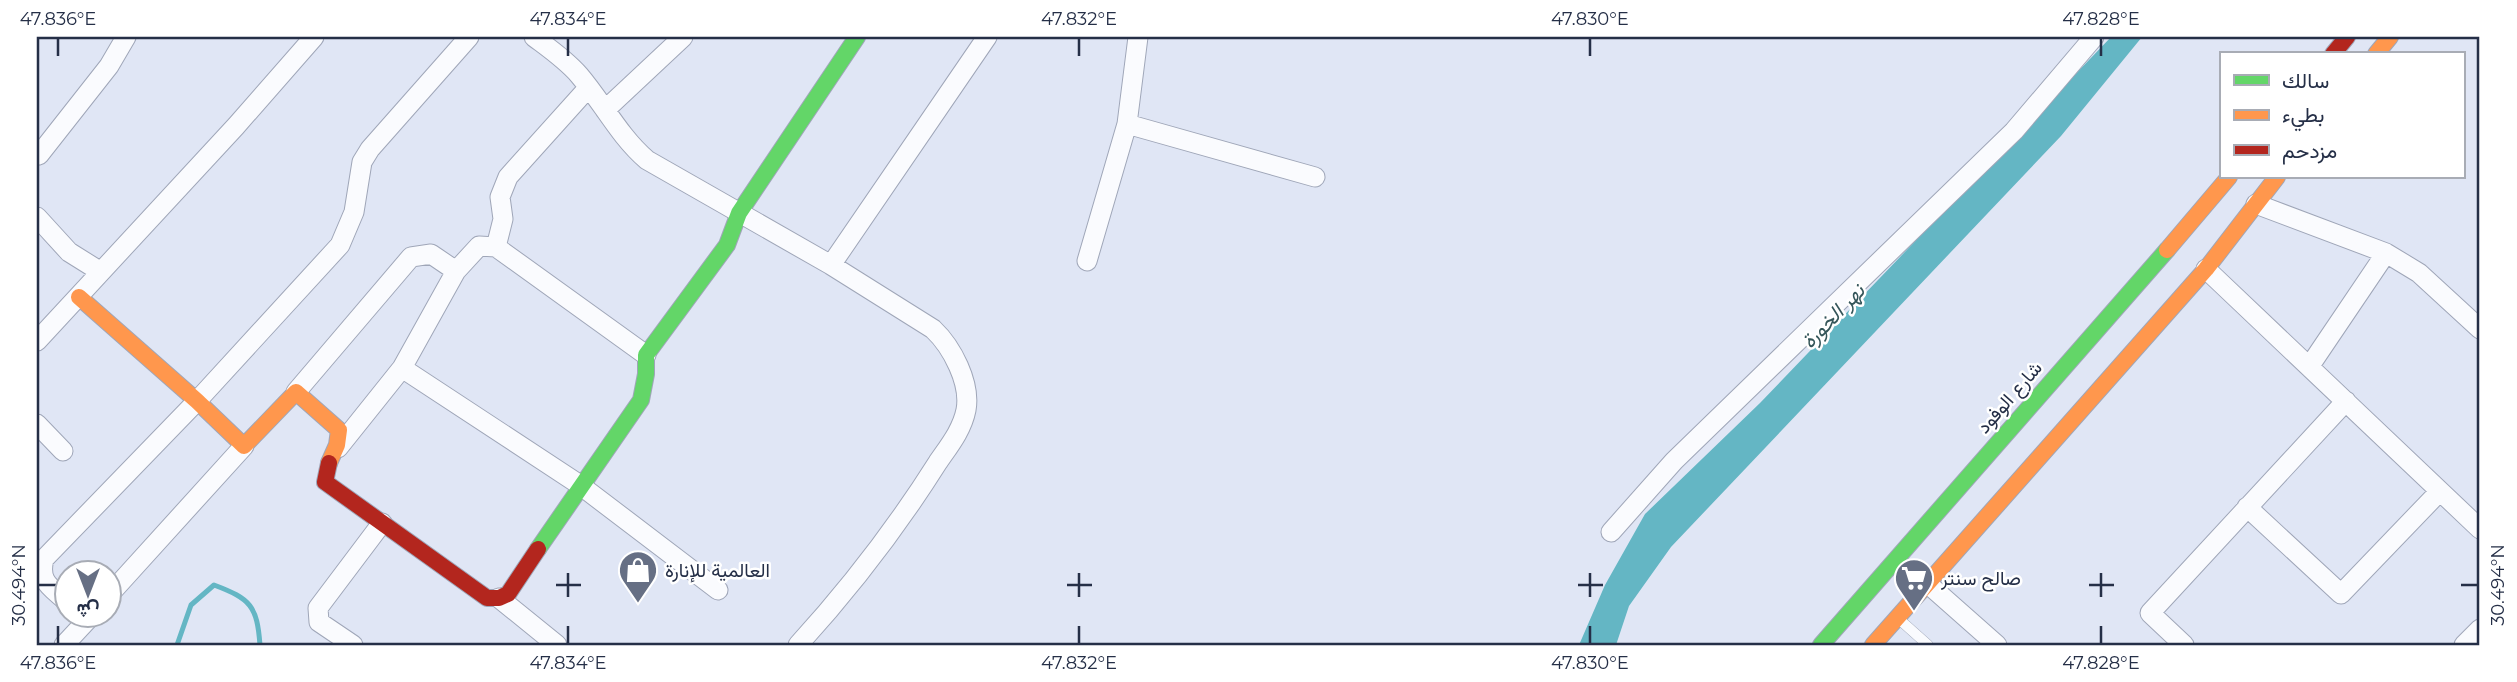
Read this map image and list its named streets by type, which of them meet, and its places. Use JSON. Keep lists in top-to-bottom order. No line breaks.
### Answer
{"streets":{"street":["شارع الوفود"]},"water":["نهر الخورة"],"places":{"shop":["العالمية للإنارة"],"supermarket":["صالح سنتر"]},"legend":["سالك","بطيء","مزدحم"],"north":"bottom","coordinates":["47.836°E","47.834°E","47.832°E","47.830°E","47.828°E","30.494°N"]}
